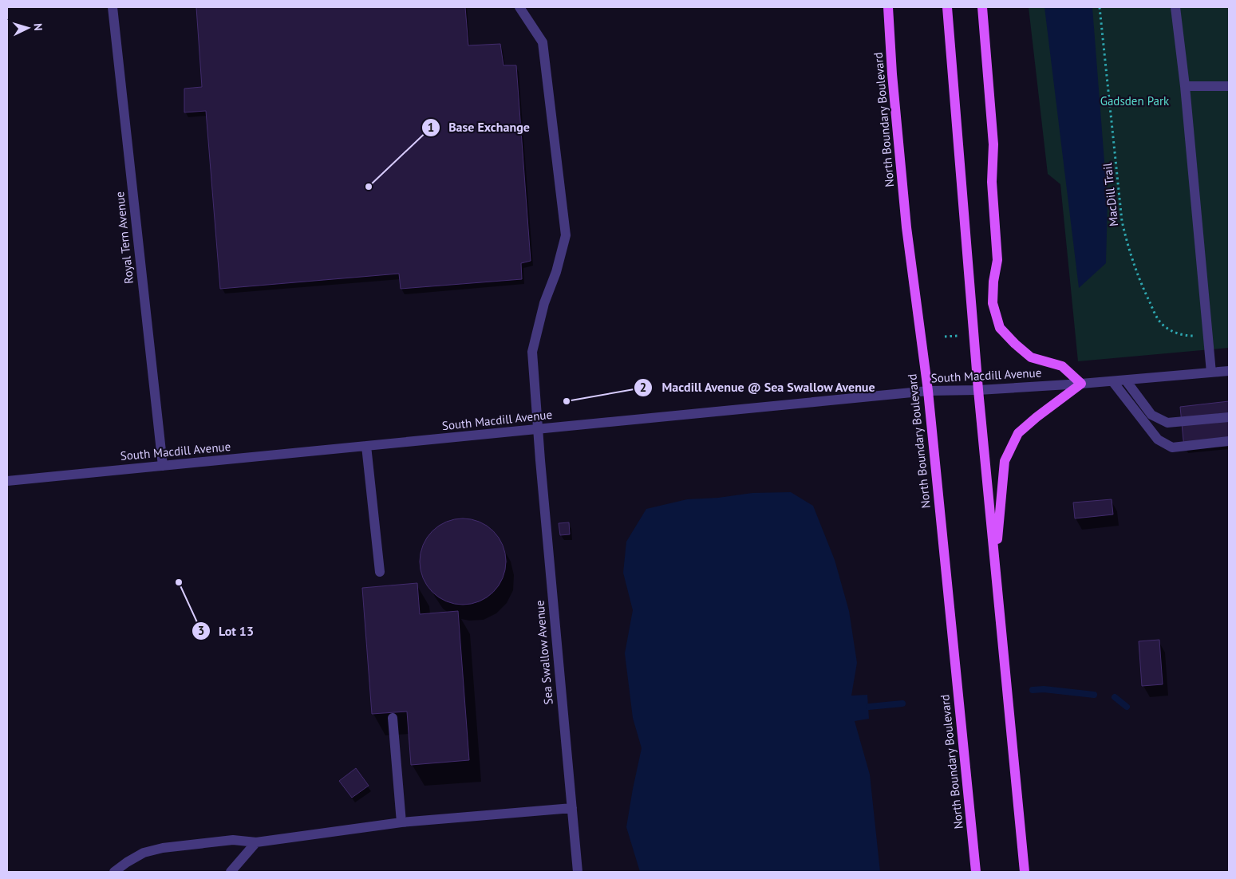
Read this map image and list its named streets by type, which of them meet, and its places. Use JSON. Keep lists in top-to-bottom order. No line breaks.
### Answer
{"streets":{"main road":["North Boundary Boulevard"],"street":["Royal Tern Avenue","South Macdill Avenue","Sea Swallow Avenue"],"path":["MacDill Trail"]},"crossings":[["North Boundary Boulevard","South Macdill Avenue"],["Royal Tern Avenue","South Macdill Avenue"],["South Macdill Avenue","Sea Swallow Avenue"]],"parks":["Gadsden Park"],"places":["Base Exchange","Macdill Avenue @ Sea Swallow Avenue","Lot 13"],"north":"right"}
